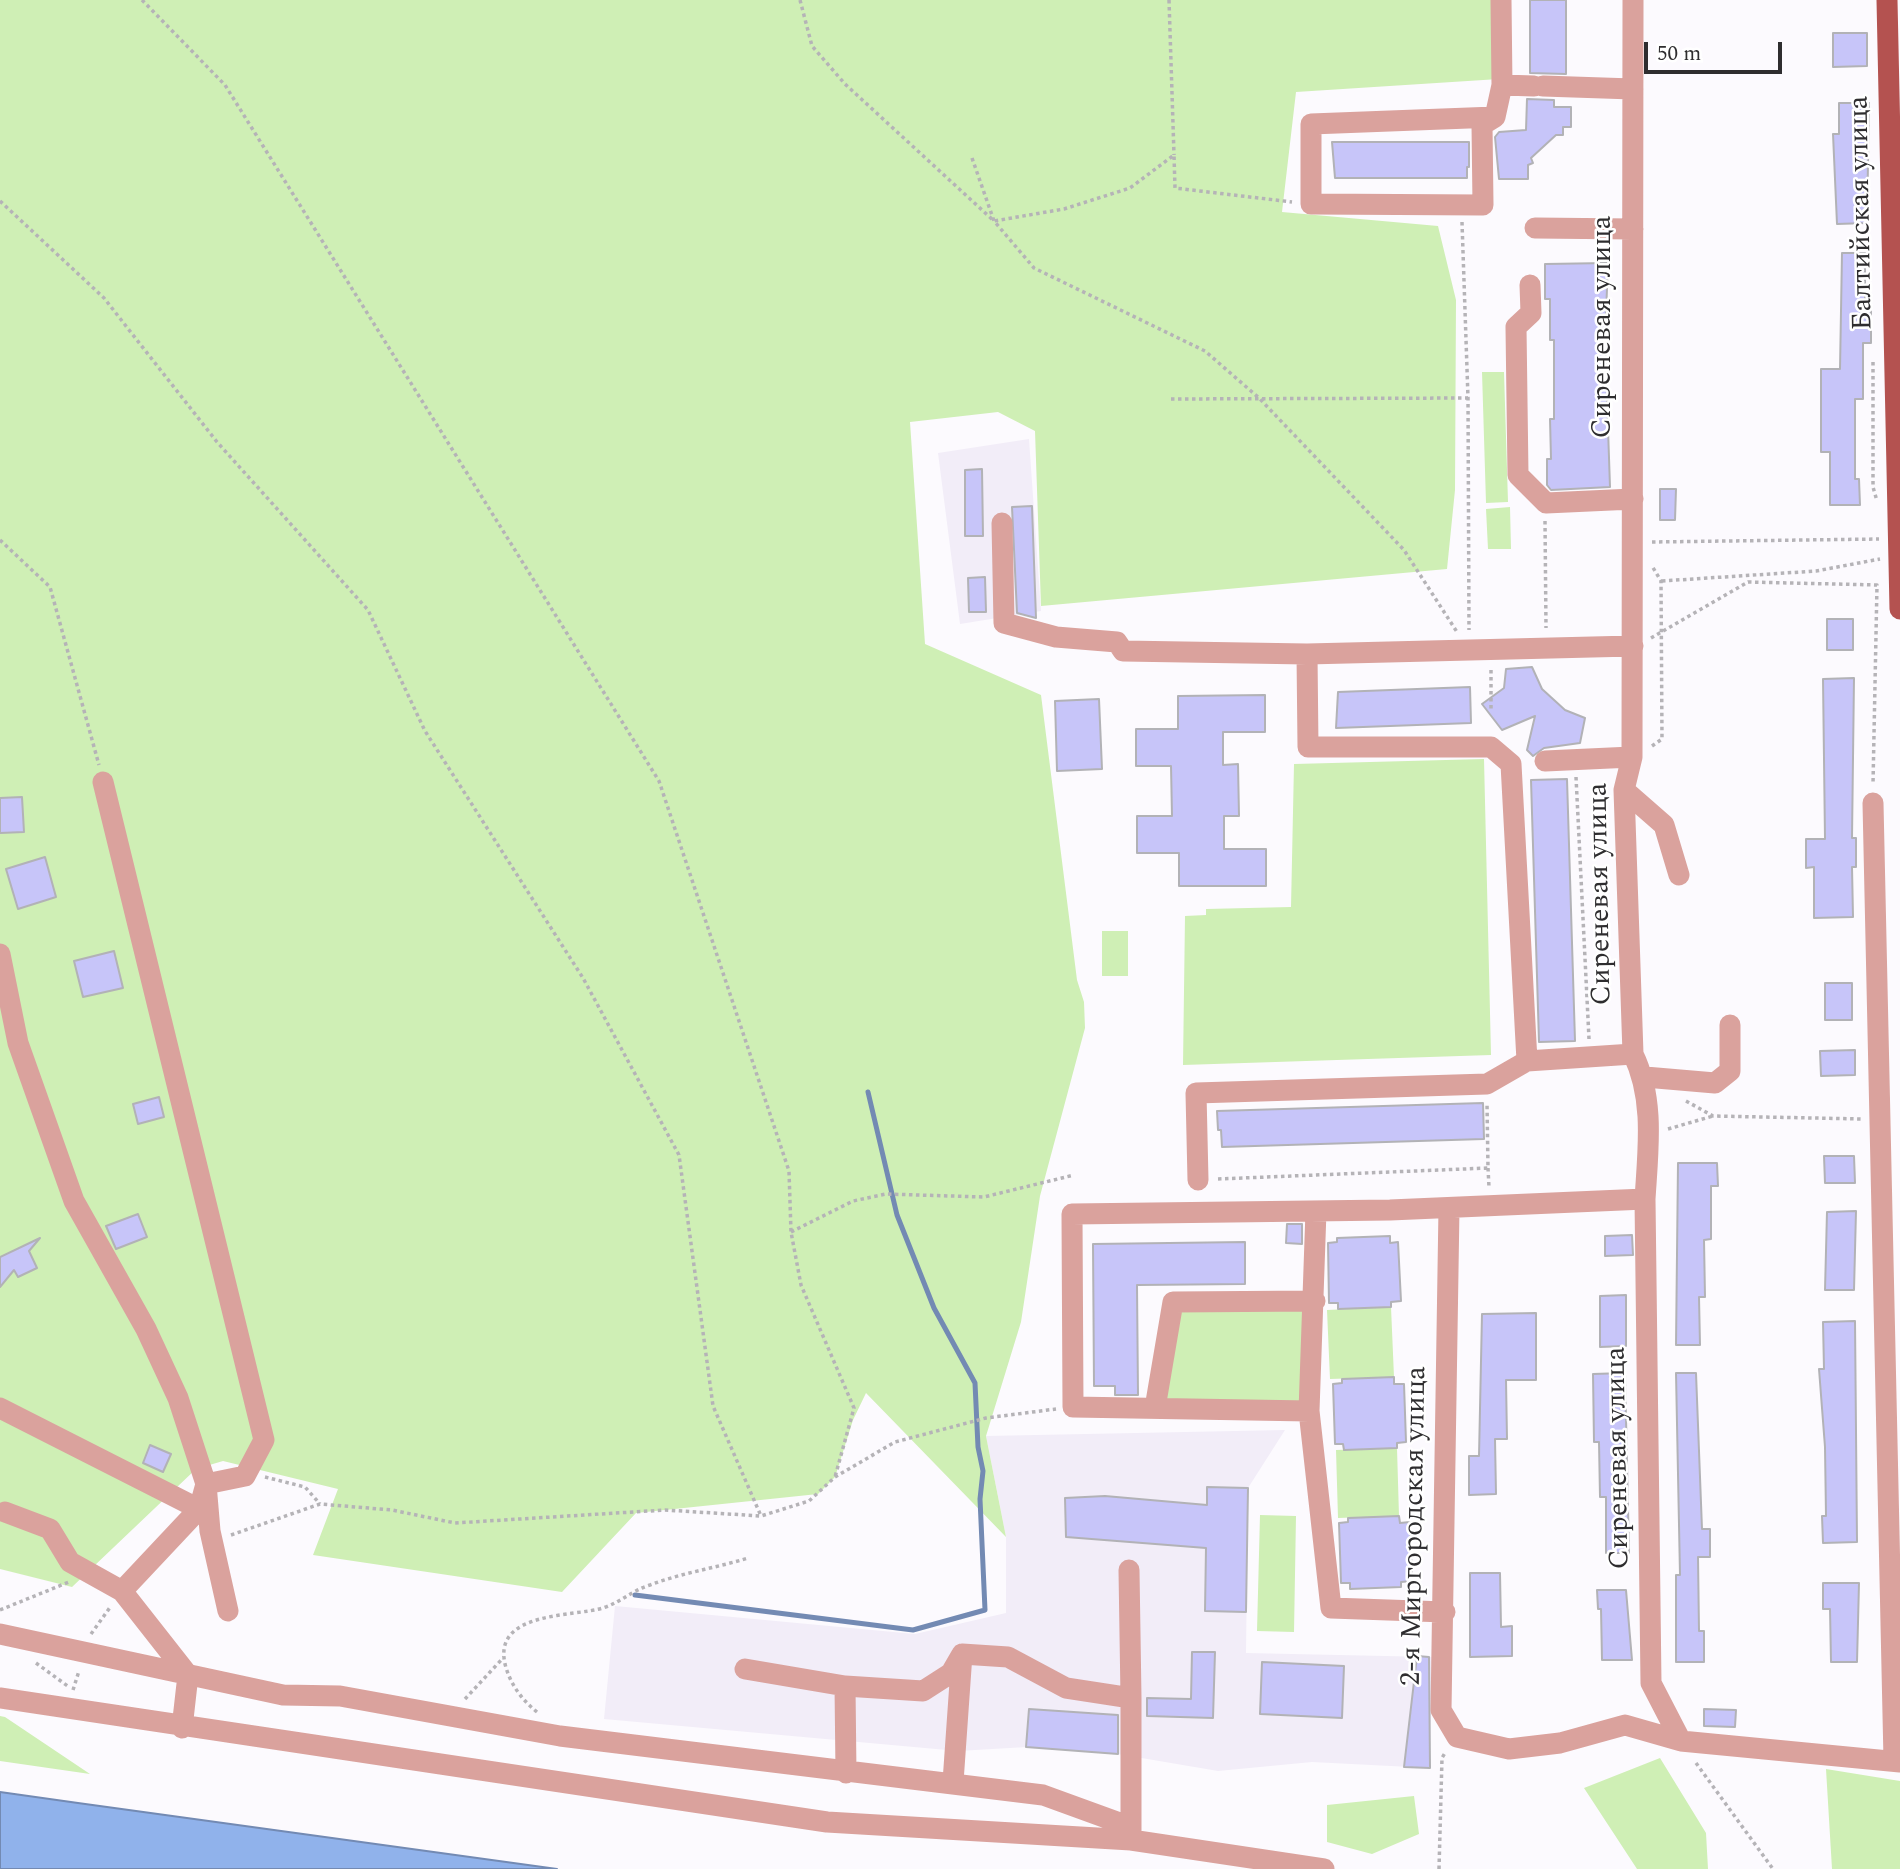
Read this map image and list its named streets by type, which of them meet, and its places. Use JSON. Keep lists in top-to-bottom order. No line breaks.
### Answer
{"streets":{"main road":["Балтийская улица"],"street":["Сиреневая улица","2-я Миргородская улица"]},"scale_bar":"50 m"}
